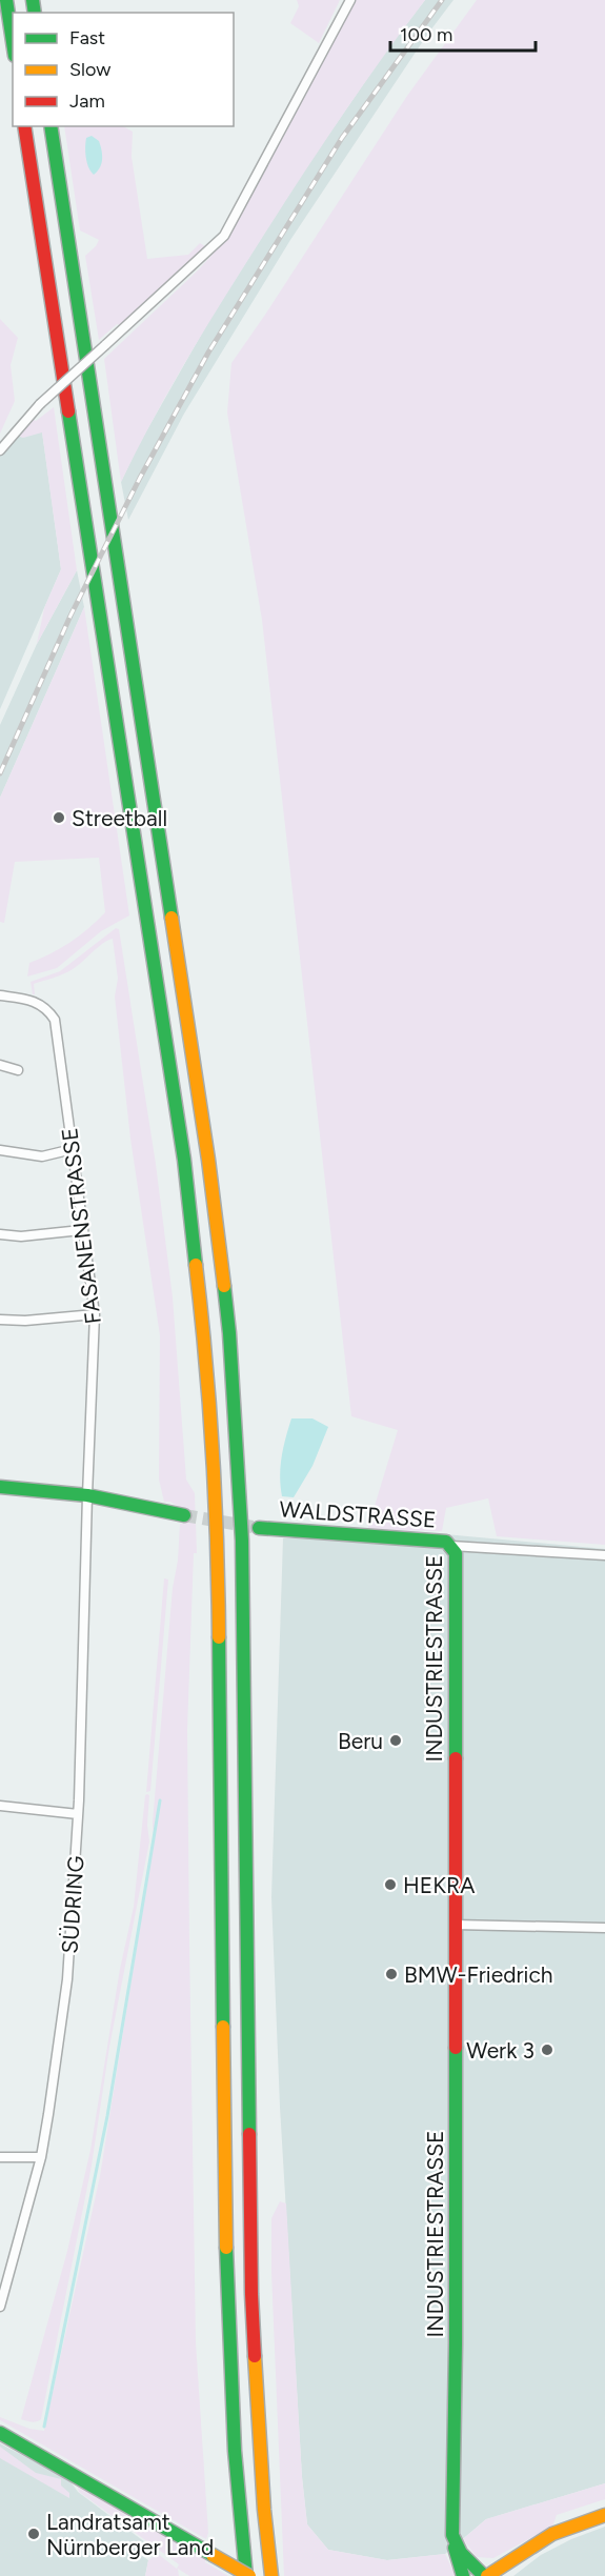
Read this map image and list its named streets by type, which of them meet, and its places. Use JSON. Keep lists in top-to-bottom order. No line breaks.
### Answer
{"streets":{"main road":["WALDSTRASSE","INDUSTRIESTRASSE"],"street":["FASANENSTRASSE","SÜDRING"]},"crossings":[["FASANENSTRASSE","SÜDRING"],["WALDSTRASSE","INDUSTRIESTRASSE"]],"places":["Streetball","Beru","HEKRA","BMW-Friedrich","Werk 3","Landratsamt Nürnberger Land"],"legend":["Fast","Slow","Jam"],"scale_bar":"100 m"}
